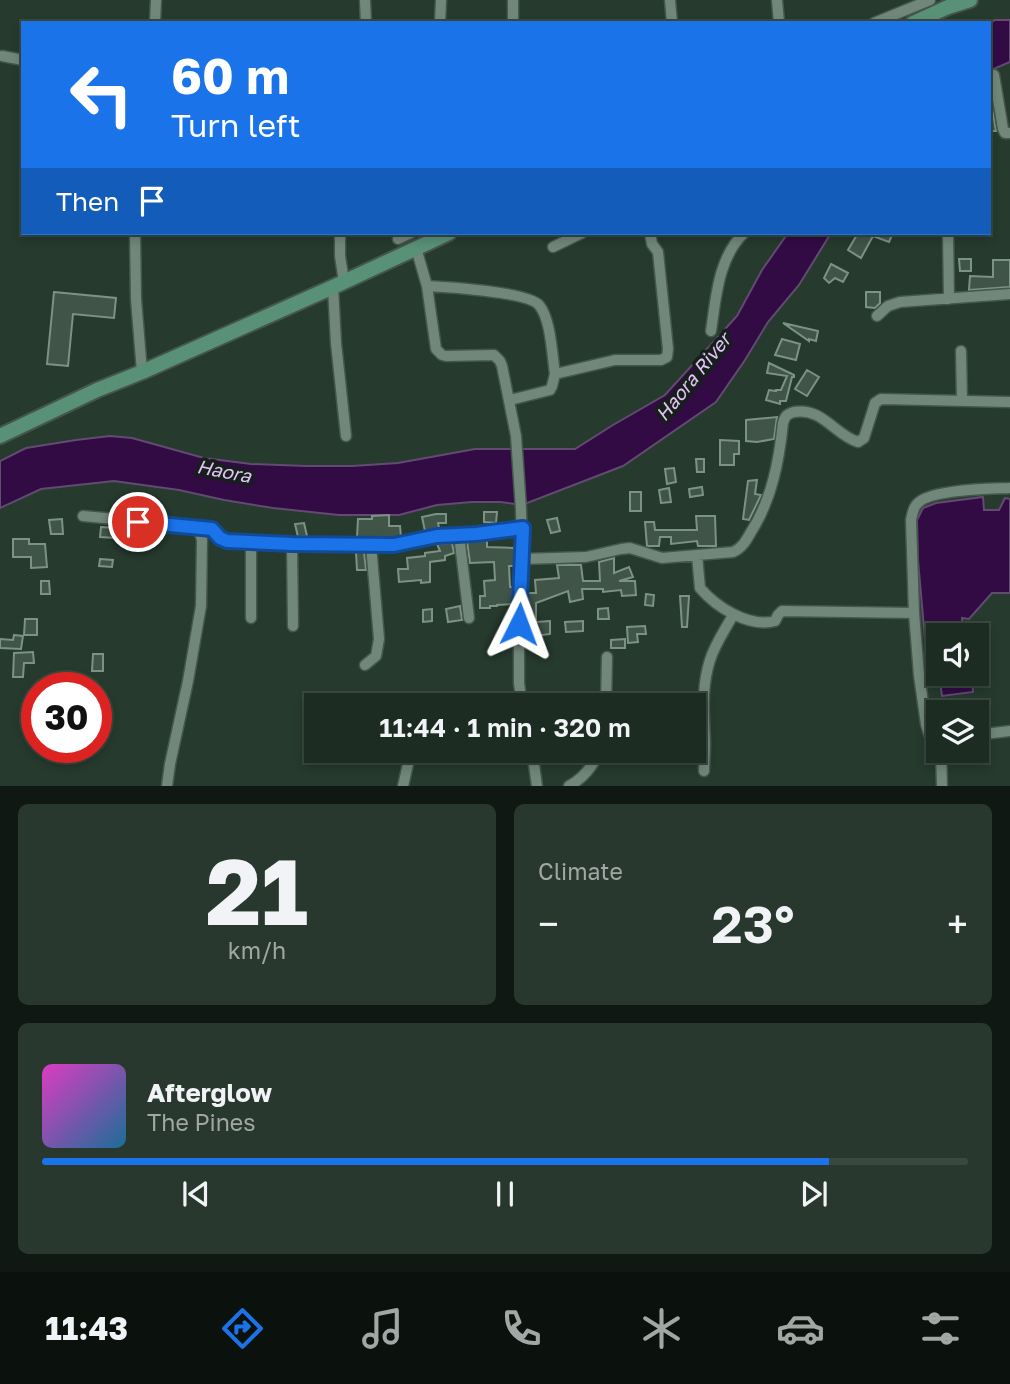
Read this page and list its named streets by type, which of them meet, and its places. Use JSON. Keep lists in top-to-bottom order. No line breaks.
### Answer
{"water":["Haora River","Haora"],"page":{"turn":["60 m","Turn left"],"then":"Then","limit":"30","trip":"11:44 · 1 min · 320 m","tile":[["21","km/h"],"Climate"],"heat":["−","23°","+"],"song":["Afterglow","The Pines"],"tabs":"11:43"}}
